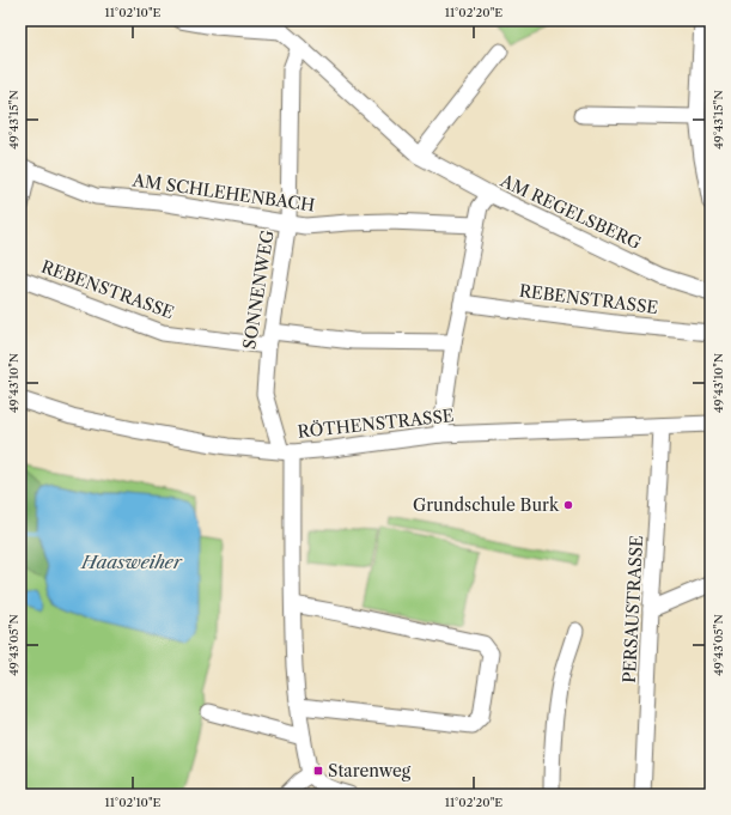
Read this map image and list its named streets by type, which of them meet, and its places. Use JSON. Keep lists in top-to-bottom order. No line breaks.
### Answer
{"streets":{"street":["AM SCHLEHENBACH","AM REGELSBERG","REBENSTRASSE","SONNENWEG","RÖTHENSTRASSE","PERSAUSTRASSE"]},"crossings":[["AM SCHLEHENBACH","SONNENWEG"],["AM REGELSBERG","SONNENWEG"],["REBENSTRASSE","SONNENWEG"],["SONNENWEG","RÖTHENSTRASSE"],["RÖTHENSTRASSE","PERSAUSTRASSE"]],"water":["Haasweiher"],"places":{"other":["Grundschule Burk"],"transit":["Starenweg"]},"coordinates":["11°02'10\"E","11°02'20\"E","49°43'15\"N","49°43'10\"N","49°43'05\"N"]}
